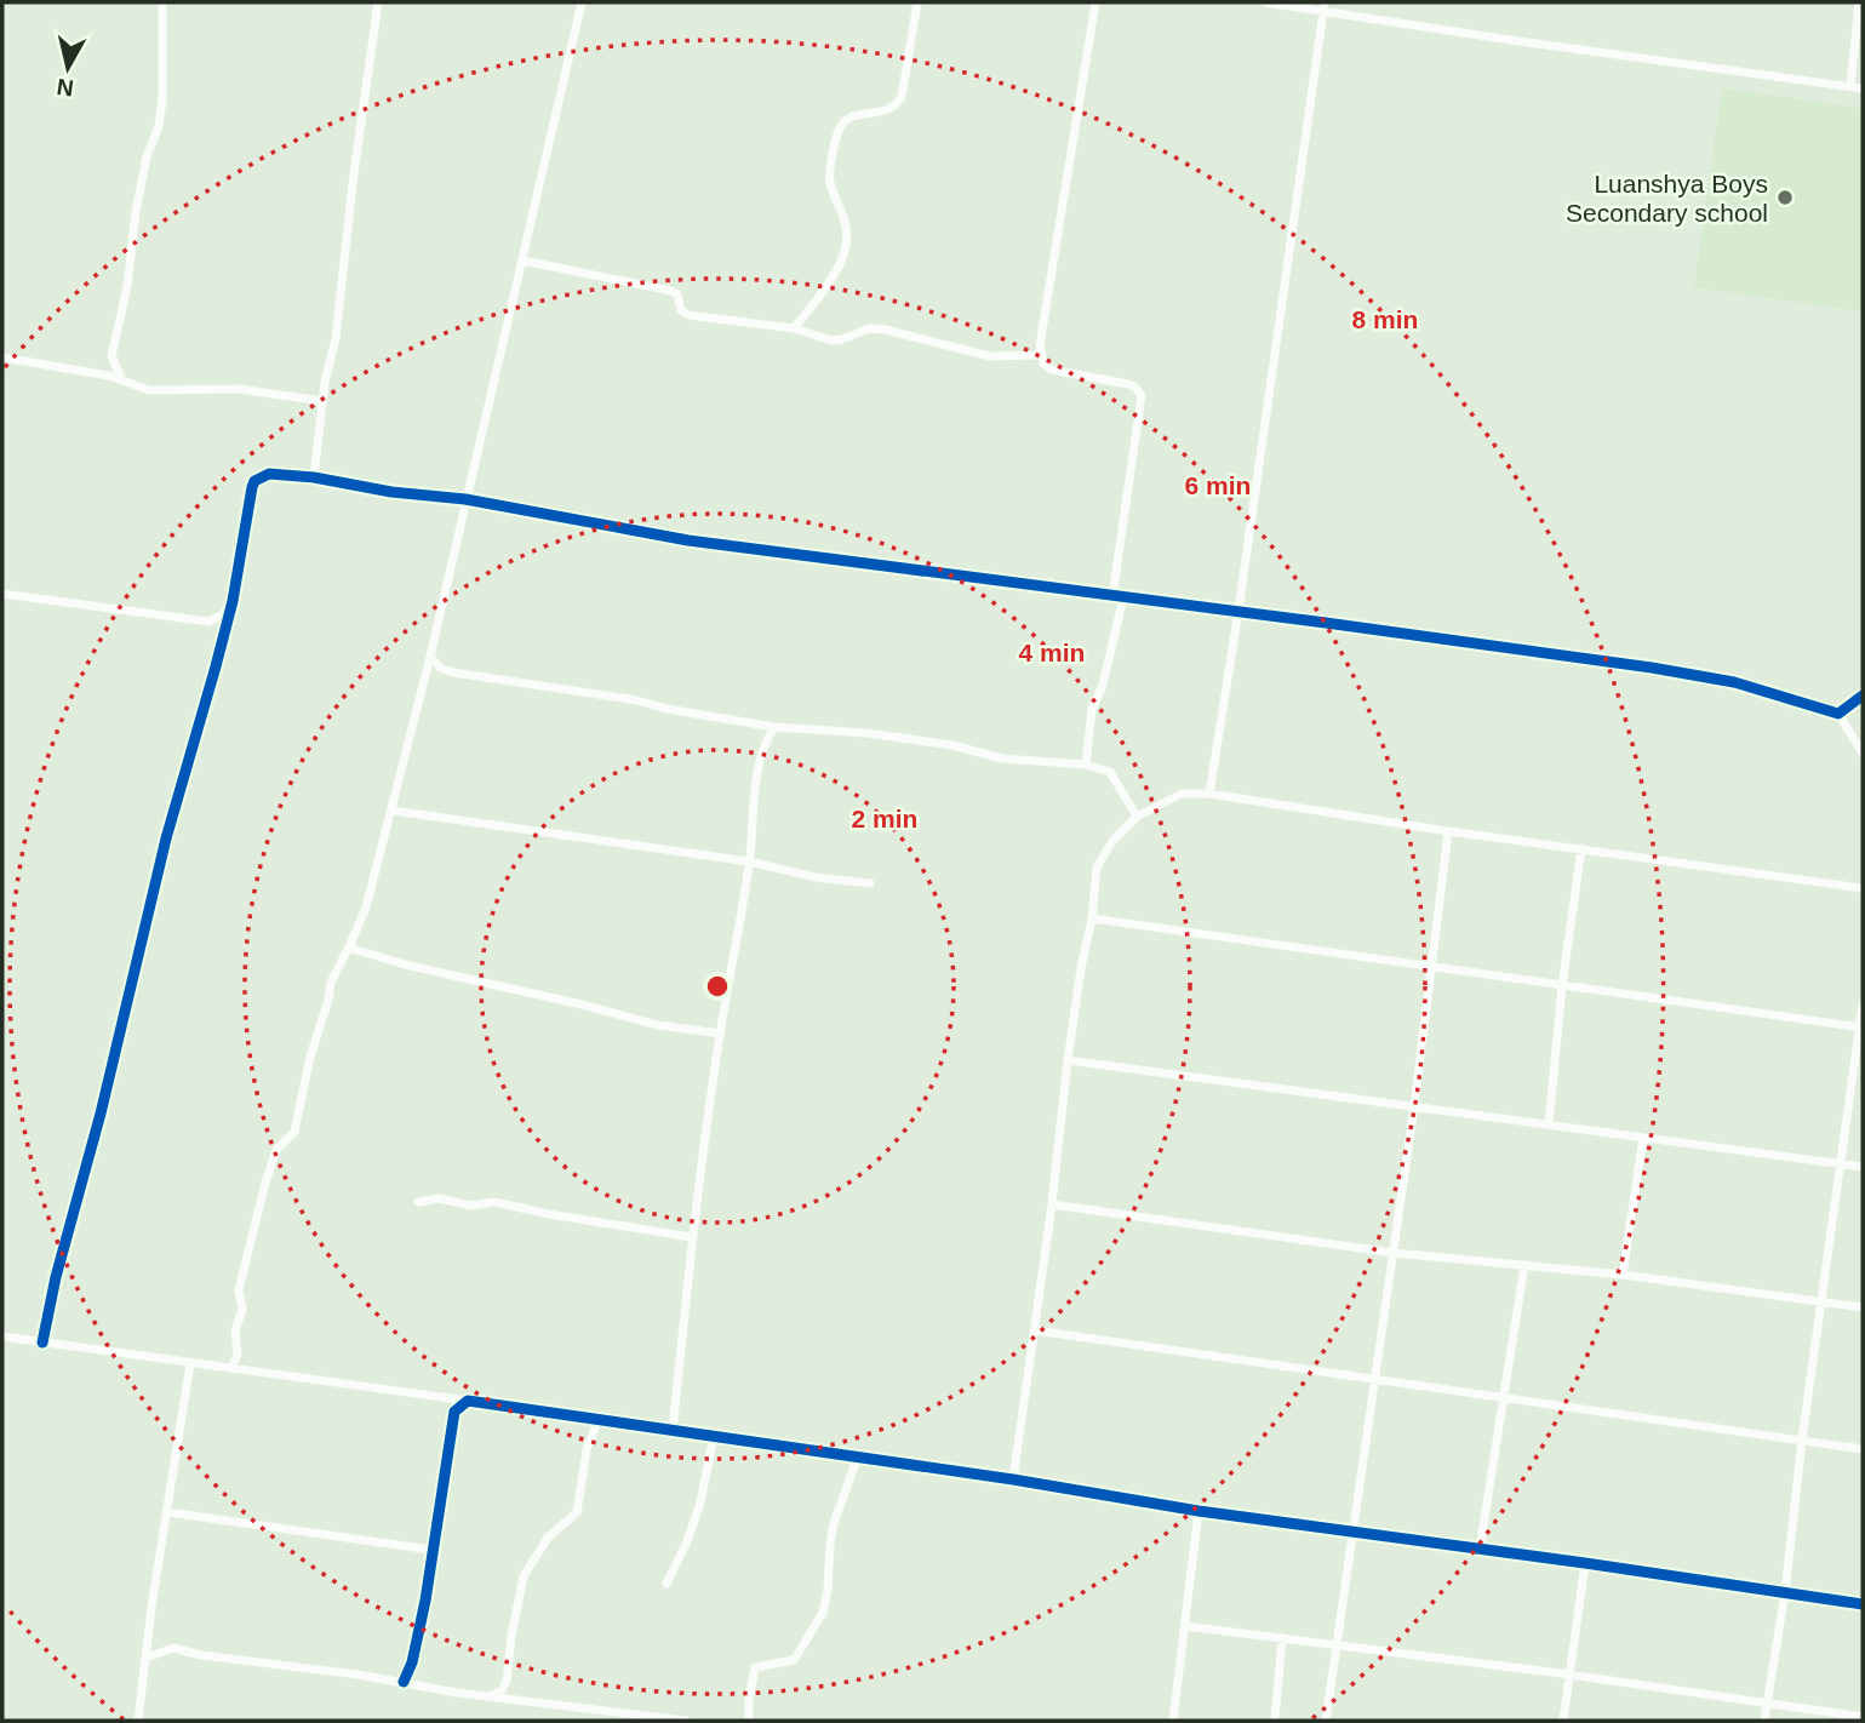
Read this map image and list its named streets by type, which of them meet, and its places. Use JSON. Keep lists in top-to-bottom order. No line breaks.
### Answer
{"places":["Luanshya Boys Secondary school"],"north":"bottom","rings":["8 min","6 min","4 min","2 min"]}
